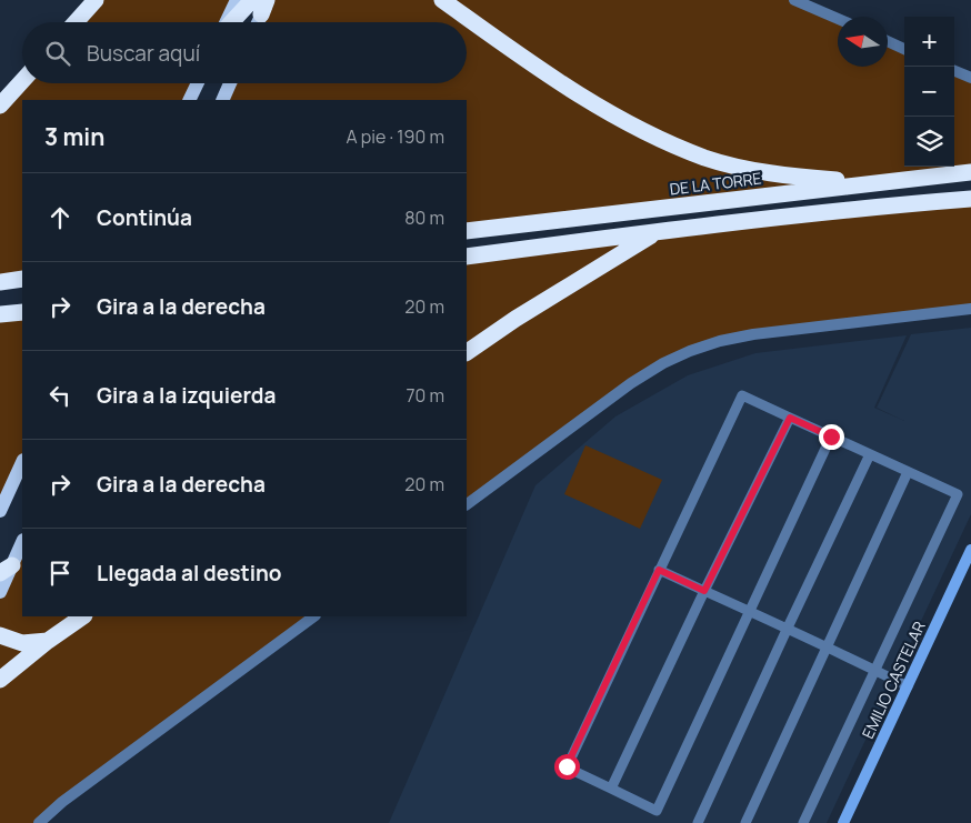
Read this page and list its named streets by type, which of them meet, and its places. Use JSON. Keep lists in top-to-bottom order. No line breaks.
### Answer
{"streets":{"highway":["DE LA TORRE"],"street":["EMILIO CASTELAR"]},"north":"left","page":{"map_buttons":["+","−"],"search":"Buscar aquí","heading":["3 min","A pie · 190 m"],"list":[["Continúa","80 m"],["Gira a la derecha","20 m"],["Gira a la izquierda","70 m"],["Gira a la derecha","20 m"],"Llegada al destino"]}}
